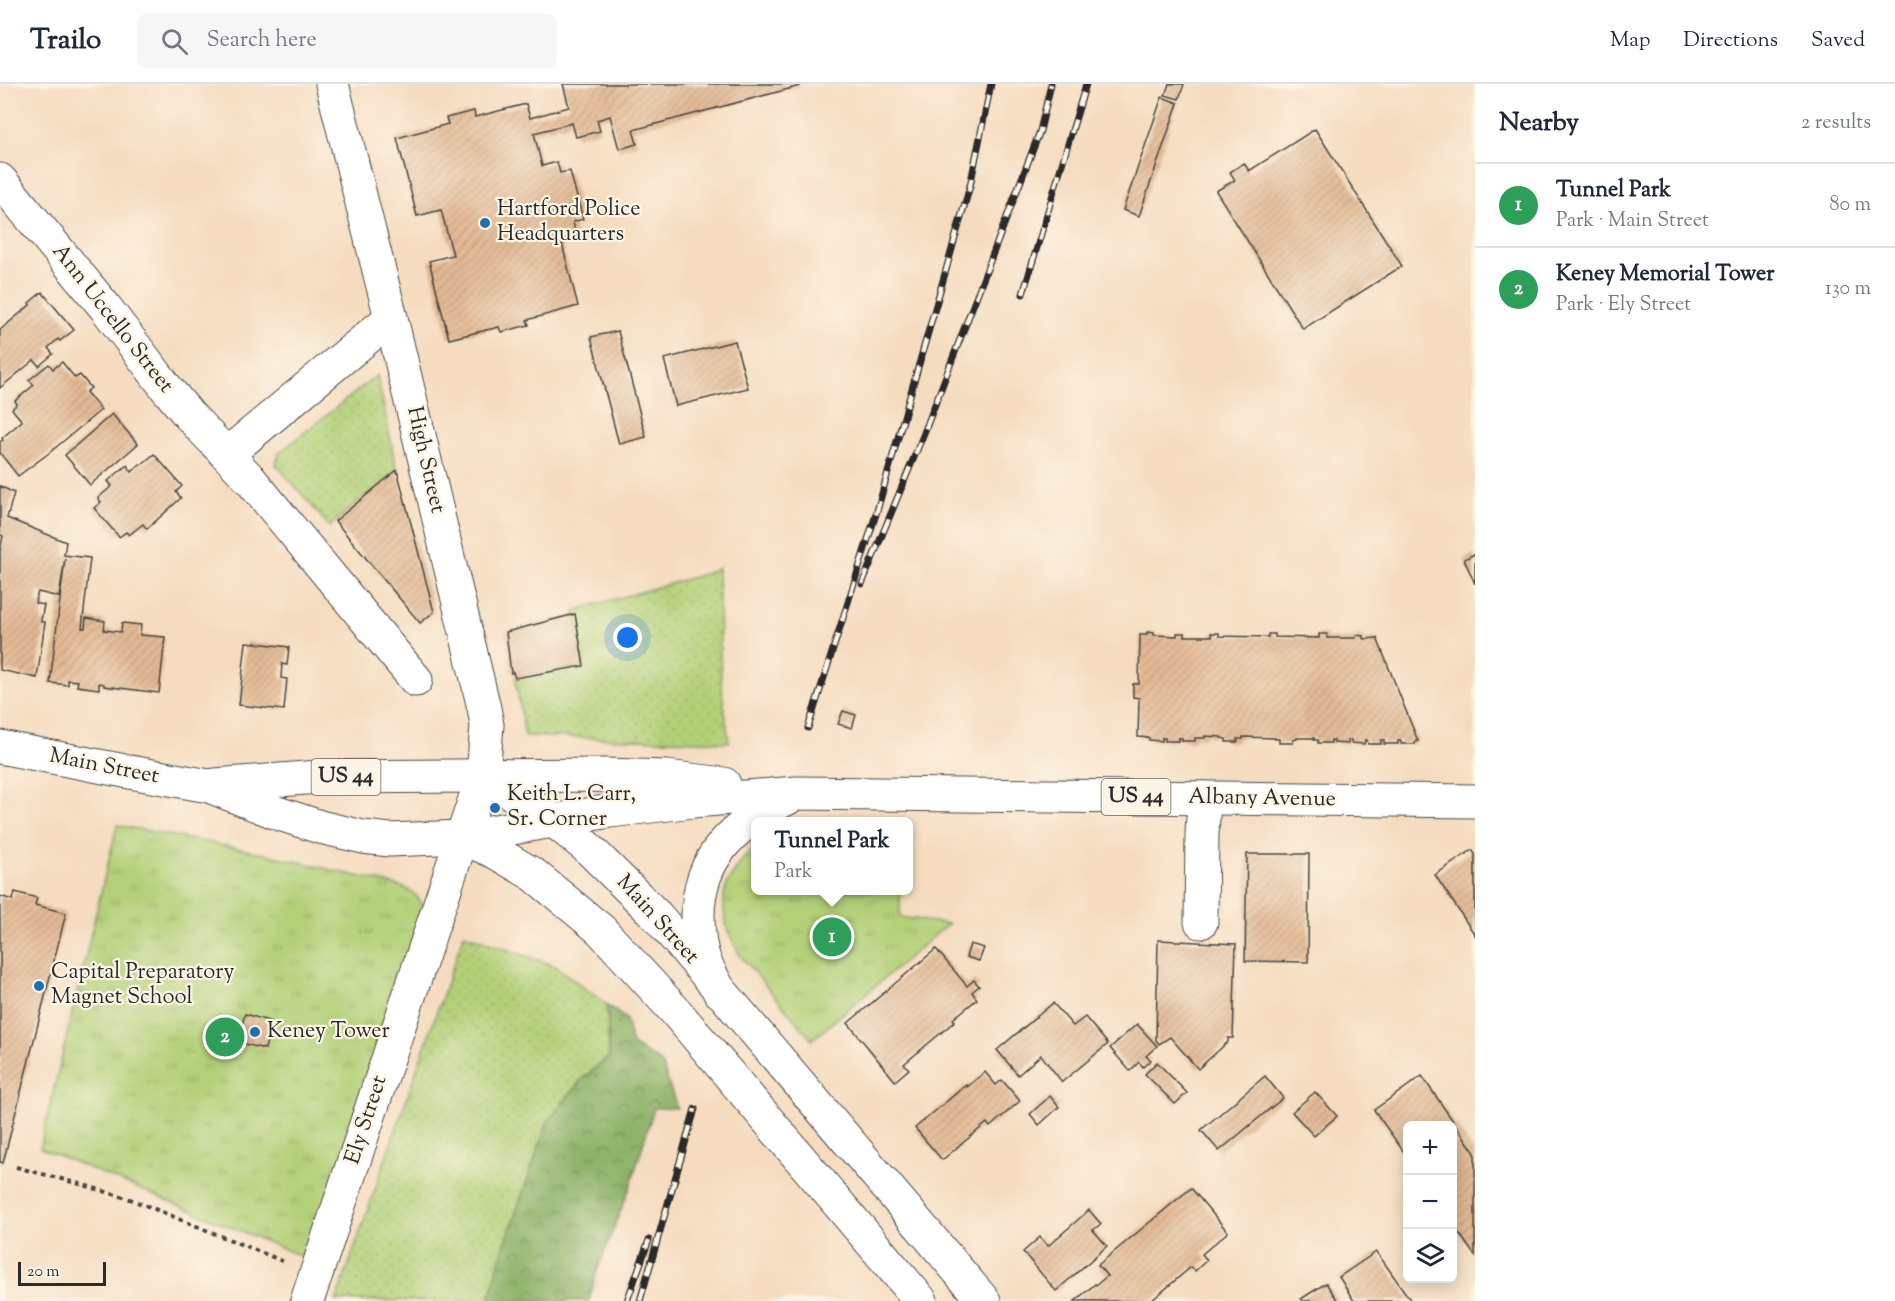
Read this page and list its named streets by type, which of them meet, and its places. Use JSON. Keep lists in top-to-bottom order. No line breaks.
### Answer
{"streets":{"main road":["Ann Uccello Street","High Street","Main Street","US 44","Albany Avenue","Ely Street"]},"crossings":[["High Street","Main Street"],["High Street","Albany Avenue"],["High Street","Ely Street"],["Main Street","Albany Avenue"],["Main Street","Ely Street"],["Albany Avenue","Ely Street"]],"places":["Hartford Police Headquarters","Keith L. Carr, Sr. Corner","Capital Preparatory Magnet School","Keney Tower"],"scale_bar":"20 m","page":{"header":"Trailo","search":"Search here","nav":["Map","Directions","Saved"],"heading":["Nearby","2 results"],"list":[{"mark":"1","name":"Tunnel Park","note":"Park · Main Street","value":"80 m"},{"mark":"2","name":"Keney Memorial Tower","note":"Park · Ely Street","value":"130 m"}],"popup":["Tunnel Park","Park"],"pins":["1","2"],"map_buttons":["+","−"],"scale":"20 m"}}
